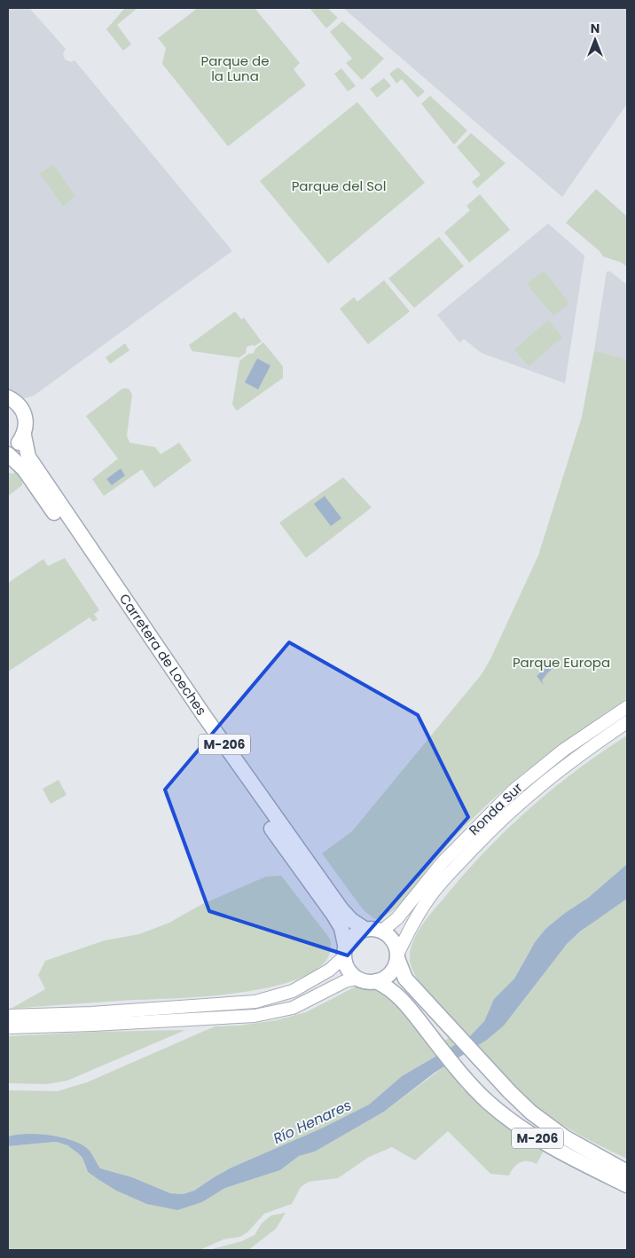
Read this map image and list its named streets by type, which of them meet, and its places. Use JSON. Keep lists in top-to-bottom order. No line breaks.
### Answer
{"streets":{"main road":["Carretera de Loeches","M-206","Ronda Sur"]},"crossings":[["Carretera de Loeches","M-206"],["Carretera de Loeches","Ronda Sur"],["M-206","Ronda Sur"]],"water":["Río Henares"],"parks":["Parque de la Luna","Parque del Sol","Parque Europa"],"north":"top"}
